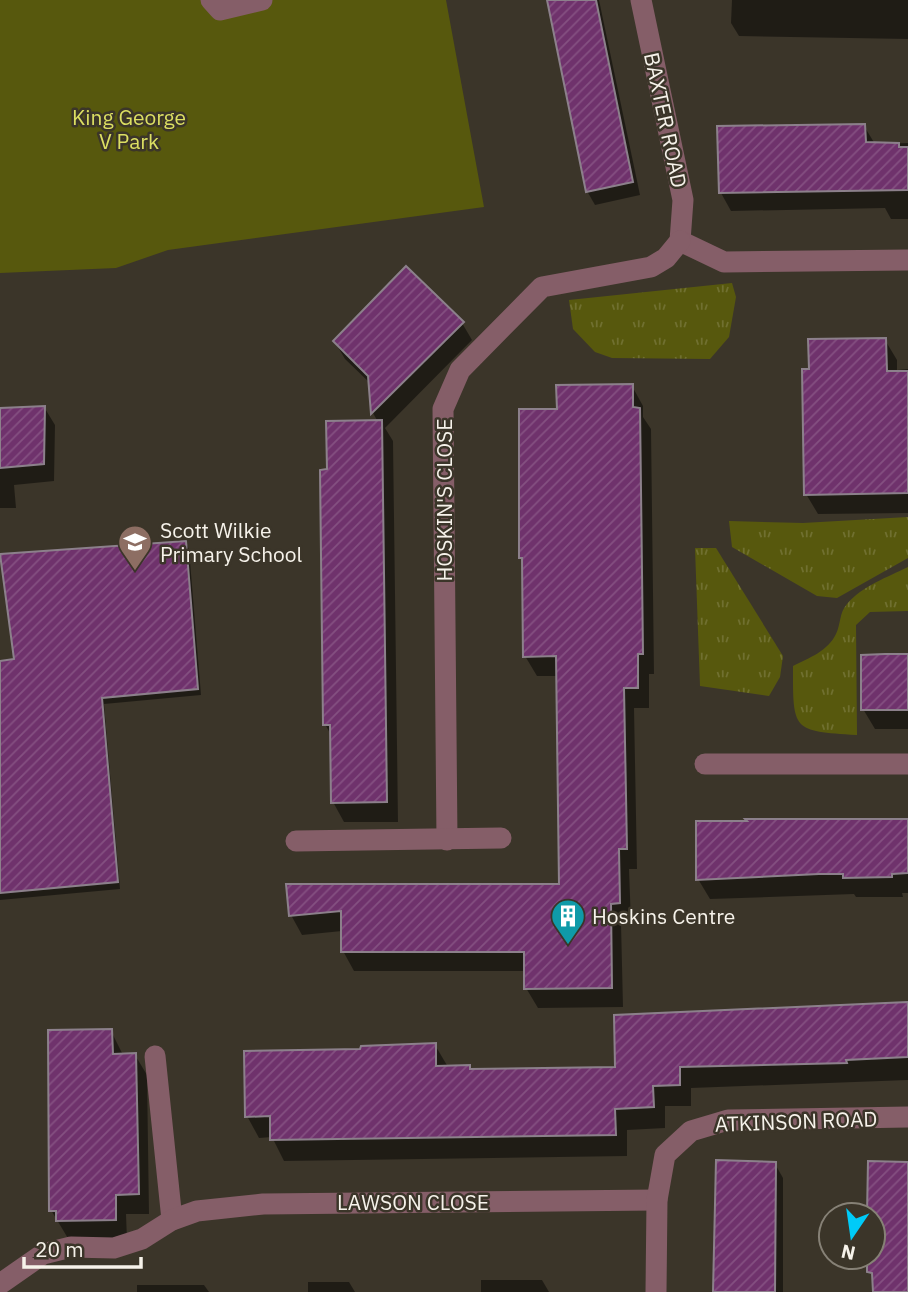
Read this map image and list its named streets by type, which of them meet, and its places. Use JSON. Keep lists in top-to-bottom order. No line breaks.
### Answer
{"streets":{"street":["BAXTER ROAD","HOSKIN'S CLOSE","ATKINSON ROAD","LAWSON CLOSE"]},"crossings":[["BAXTER ROAD","HOSKIN'S CLOSE"],["ATKINSON ROAD","LAWSON CLOSE"]],"parks":["King George V Park"],"places":{"school or university":["Scott Wilkie Primary School"],"building":["Hoskins Centre"]},"scale_bar":"20 m","north":"bottom"}
